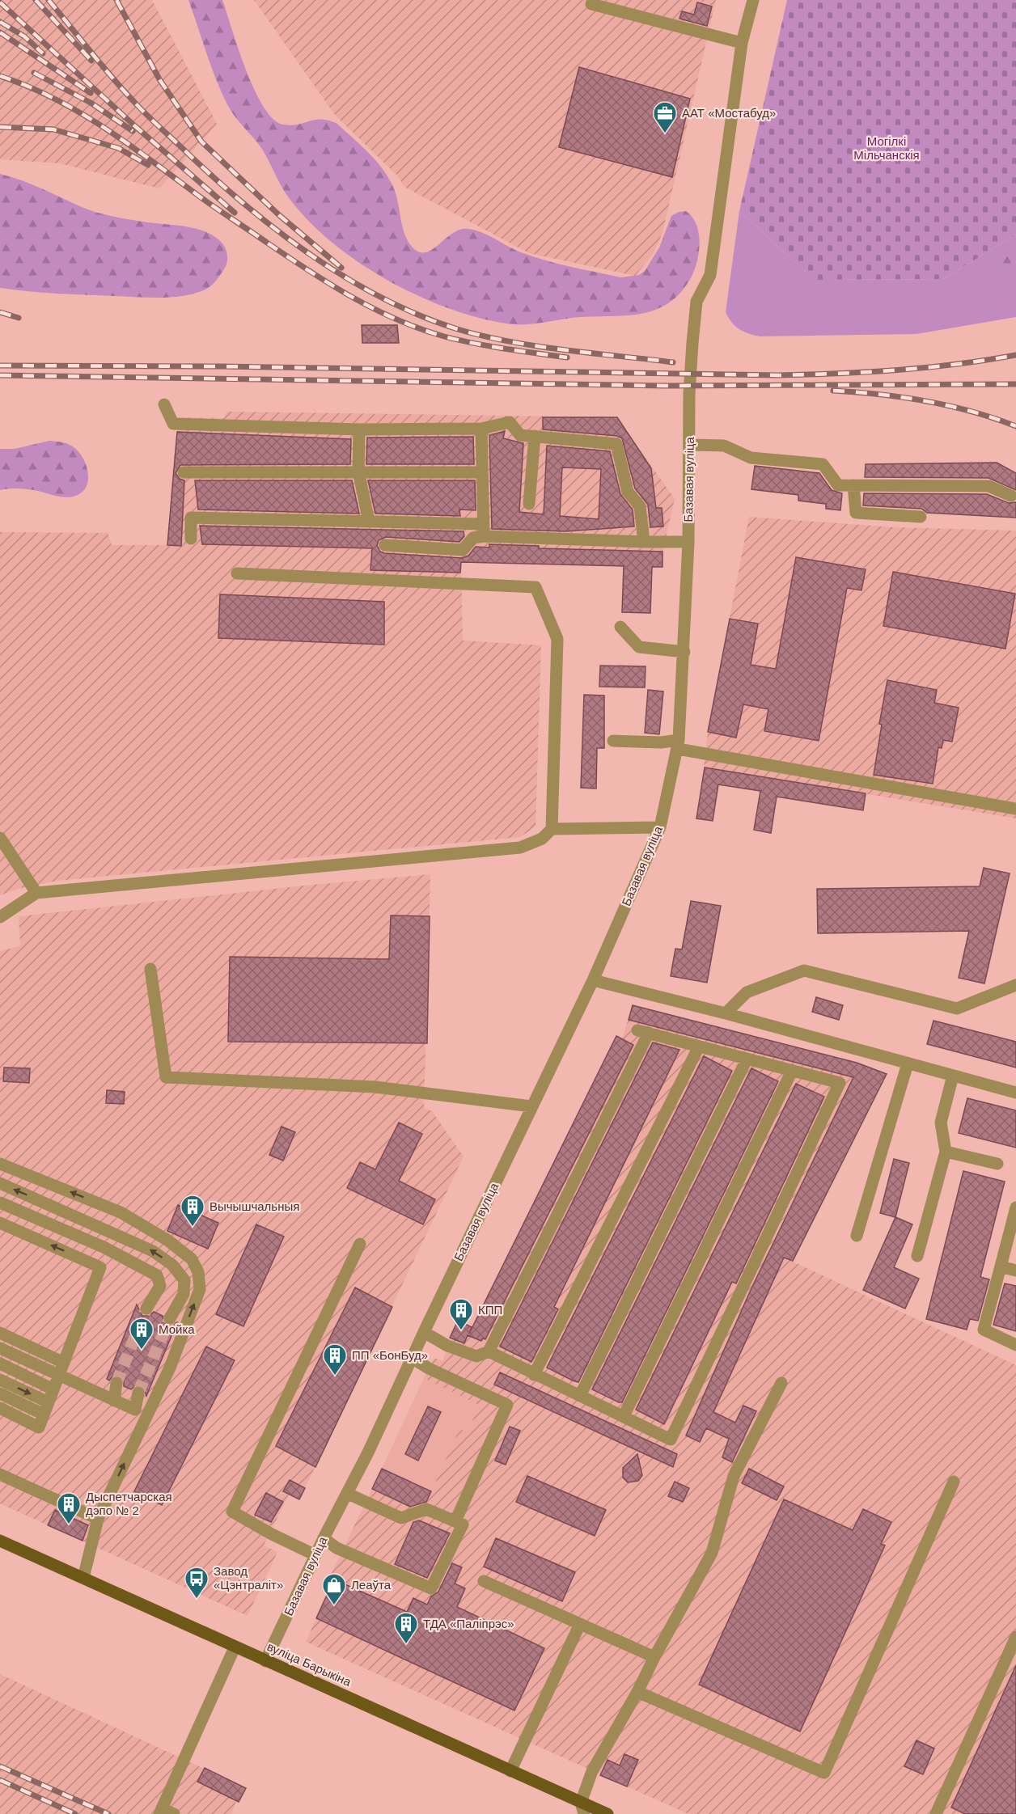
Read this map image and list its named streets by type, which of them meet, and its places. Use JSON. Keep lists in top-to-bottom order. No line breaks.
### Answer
{"streets":{"main road":["вуліца Барыкіна"],"street":["Базавая вуліца"]},"crossings":[["Базавая вуліца","вуліца Барыкіна"]],"parks":["Могілкі Мільчанскія"],"places":{"office":["ААТ «Мостабуд»"],"building":["Вычышчальныя","КПП","Мойка","ПП «БонБуд»","Дыспетчарская дэпо № 2","ТДА «Паліпрэс»"],"bus stop":["Завод «Цэнтраліт»"],"shop":["Леаўта"]}}
